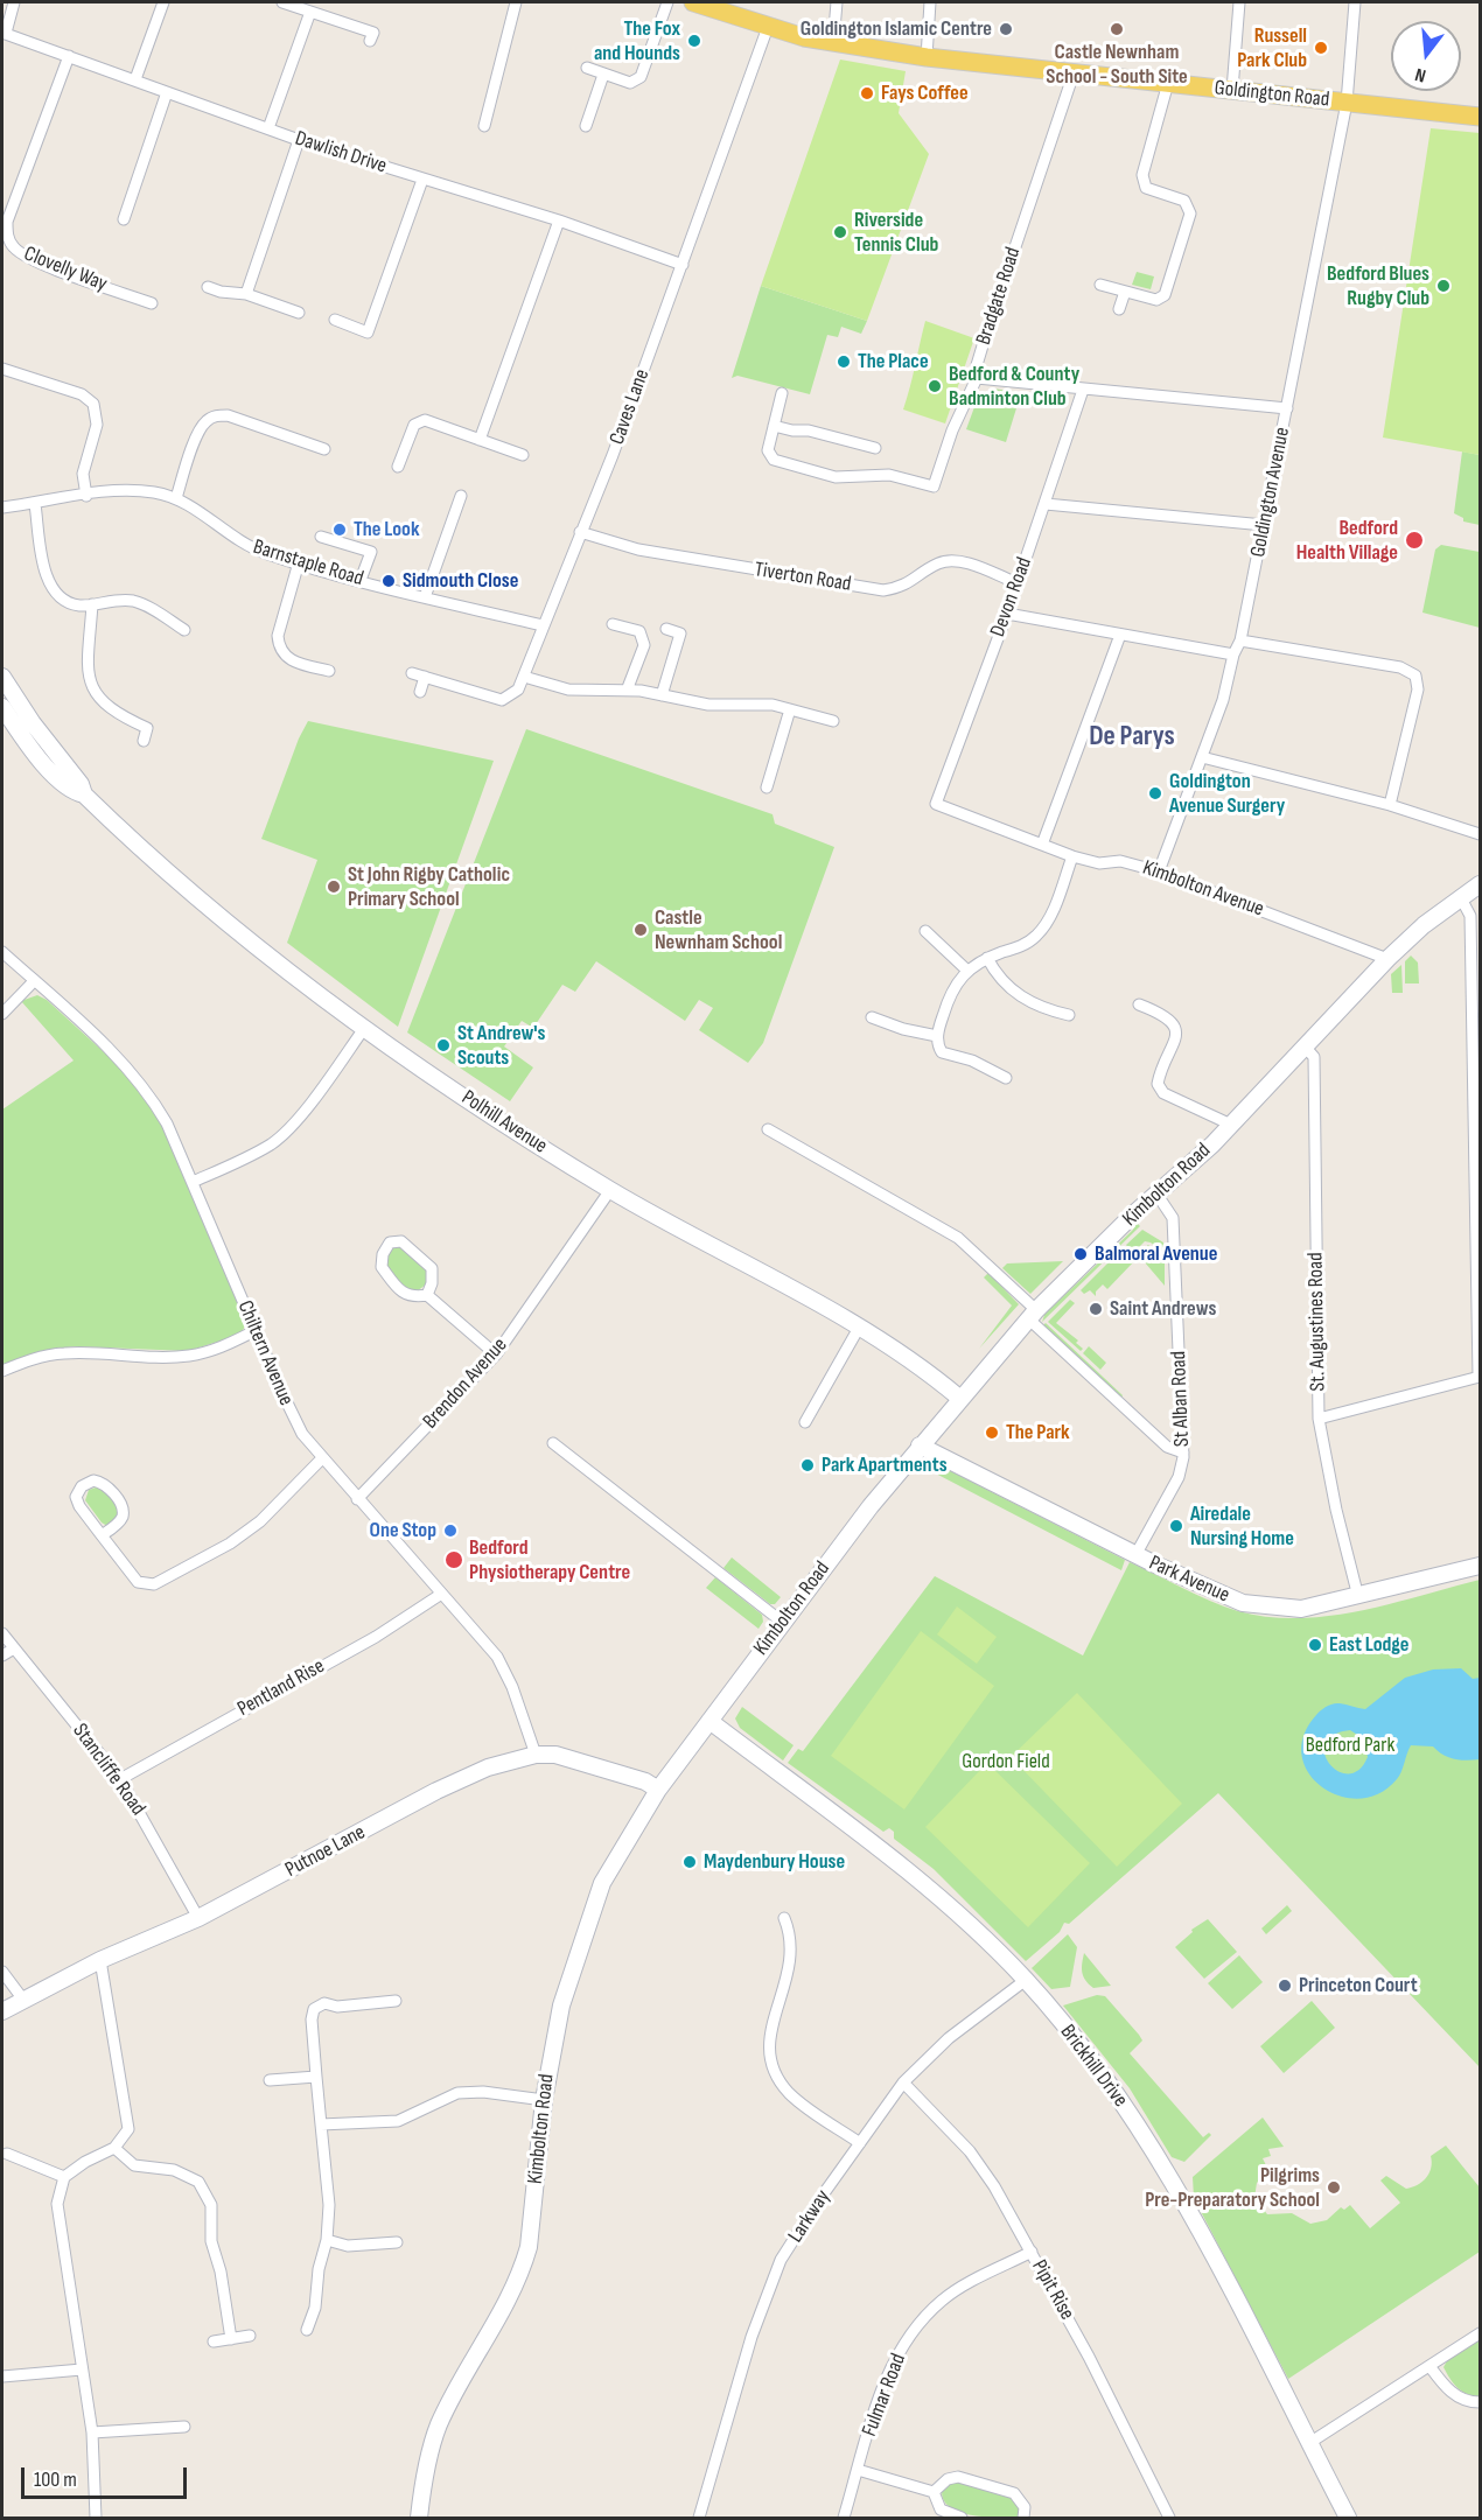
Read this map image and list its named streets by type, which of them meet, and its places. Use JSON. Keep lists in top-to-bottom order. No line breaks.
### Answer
{"streets":{"main road":["Goldington Road"],"street":["Dawlish Drive","Clovelly Way","Bradgate Road","Caves Lane","Goldington Avenue","Barnstaple Road","Tiverton Road","Devon Road","Kimbolton Avenue","Polhill Avenue","Kimbolton Road","St. Augustines Road","Chiltern Avenue","Brendon Avenue","St Alban Road","Park Avenue","Pentland Rise","Stancliffe Road","Putnoe Lane","Brickhill Drive","Larkway","Pipit Rise","Fulmar Road"]},"crossings":[["Goldington Road","Bradgate Road"],["Goldington Road","Caves Lane"],["Goldington Road","Goldington Avenue"],["Dawlish Drive","Clovelly Way"],["Dawlish Drive","Caves Lane"],["Caves Lane","Barnstaple Road"],["Caves Lane","Tiverton Road"],["Goldington Avenue","Kimbolton Avenue"],["Tiverton Road","Devon Road"],["Devon Road","Kimbolton Avenue"],["Kimbolton Avenue","Kimbolton Road"],["Polhill Avenue","Kimbolton Road"],["Polhill Avenue","Brendon Avenue"],["Kimbolton Road","St. Augustines Road"],["Kimbolton Road","St Alban Road"],["Kimbolton Road","Park Avenue"],["Kimbolton Road","Putnoe Lane"],["Kimbolton Road","Brickhill Drive"],["St. Augustines Road","Park Avenue"],["Chiltern Avenue","Brendon Avenue"],["Chiltern Avenue","Pentland Rise"],["Chiltern Avenue","Putnoe Lane"],["St Alban Road","Park Avenue"],["Pentland Rise","Stancliffe Road"],["Stancliffe Road","Putnoe Lane"],["Brickhill Drive","Larkway"],["Larkway","Pipit Rise"],["Pipit Rise","Fulmar Road"]],"districts":["De Parys"],"parks":["Bedford Park","Gordon Field"],"places":["Goldington Islamic Centre","Castle Newnham School - South Site","The Fox and Hounds","Russell Park Club","Fays Coffee","Riverside Tennis Club","Bedford Blues Rugby Club","The Place","Bedford & County Badminton Club","The Look","Bedford Health Village","Sidmouth Close","Goldington Avenue Surgery","St John Rigby Catholic Primary School","Castle Newnham School","St Andrew's Scouts","Balmoral Avenue","Saint Andrews","The Park","Park Apartments","Airedale Nursing Home","One Stop","Bedford Physiotherapy Centre","East Lodge","Maydenbury House","Princeton Court","Pilgrims Pre-Preparatory School"],"scale_bar":"100 m","north":"bottom"}
